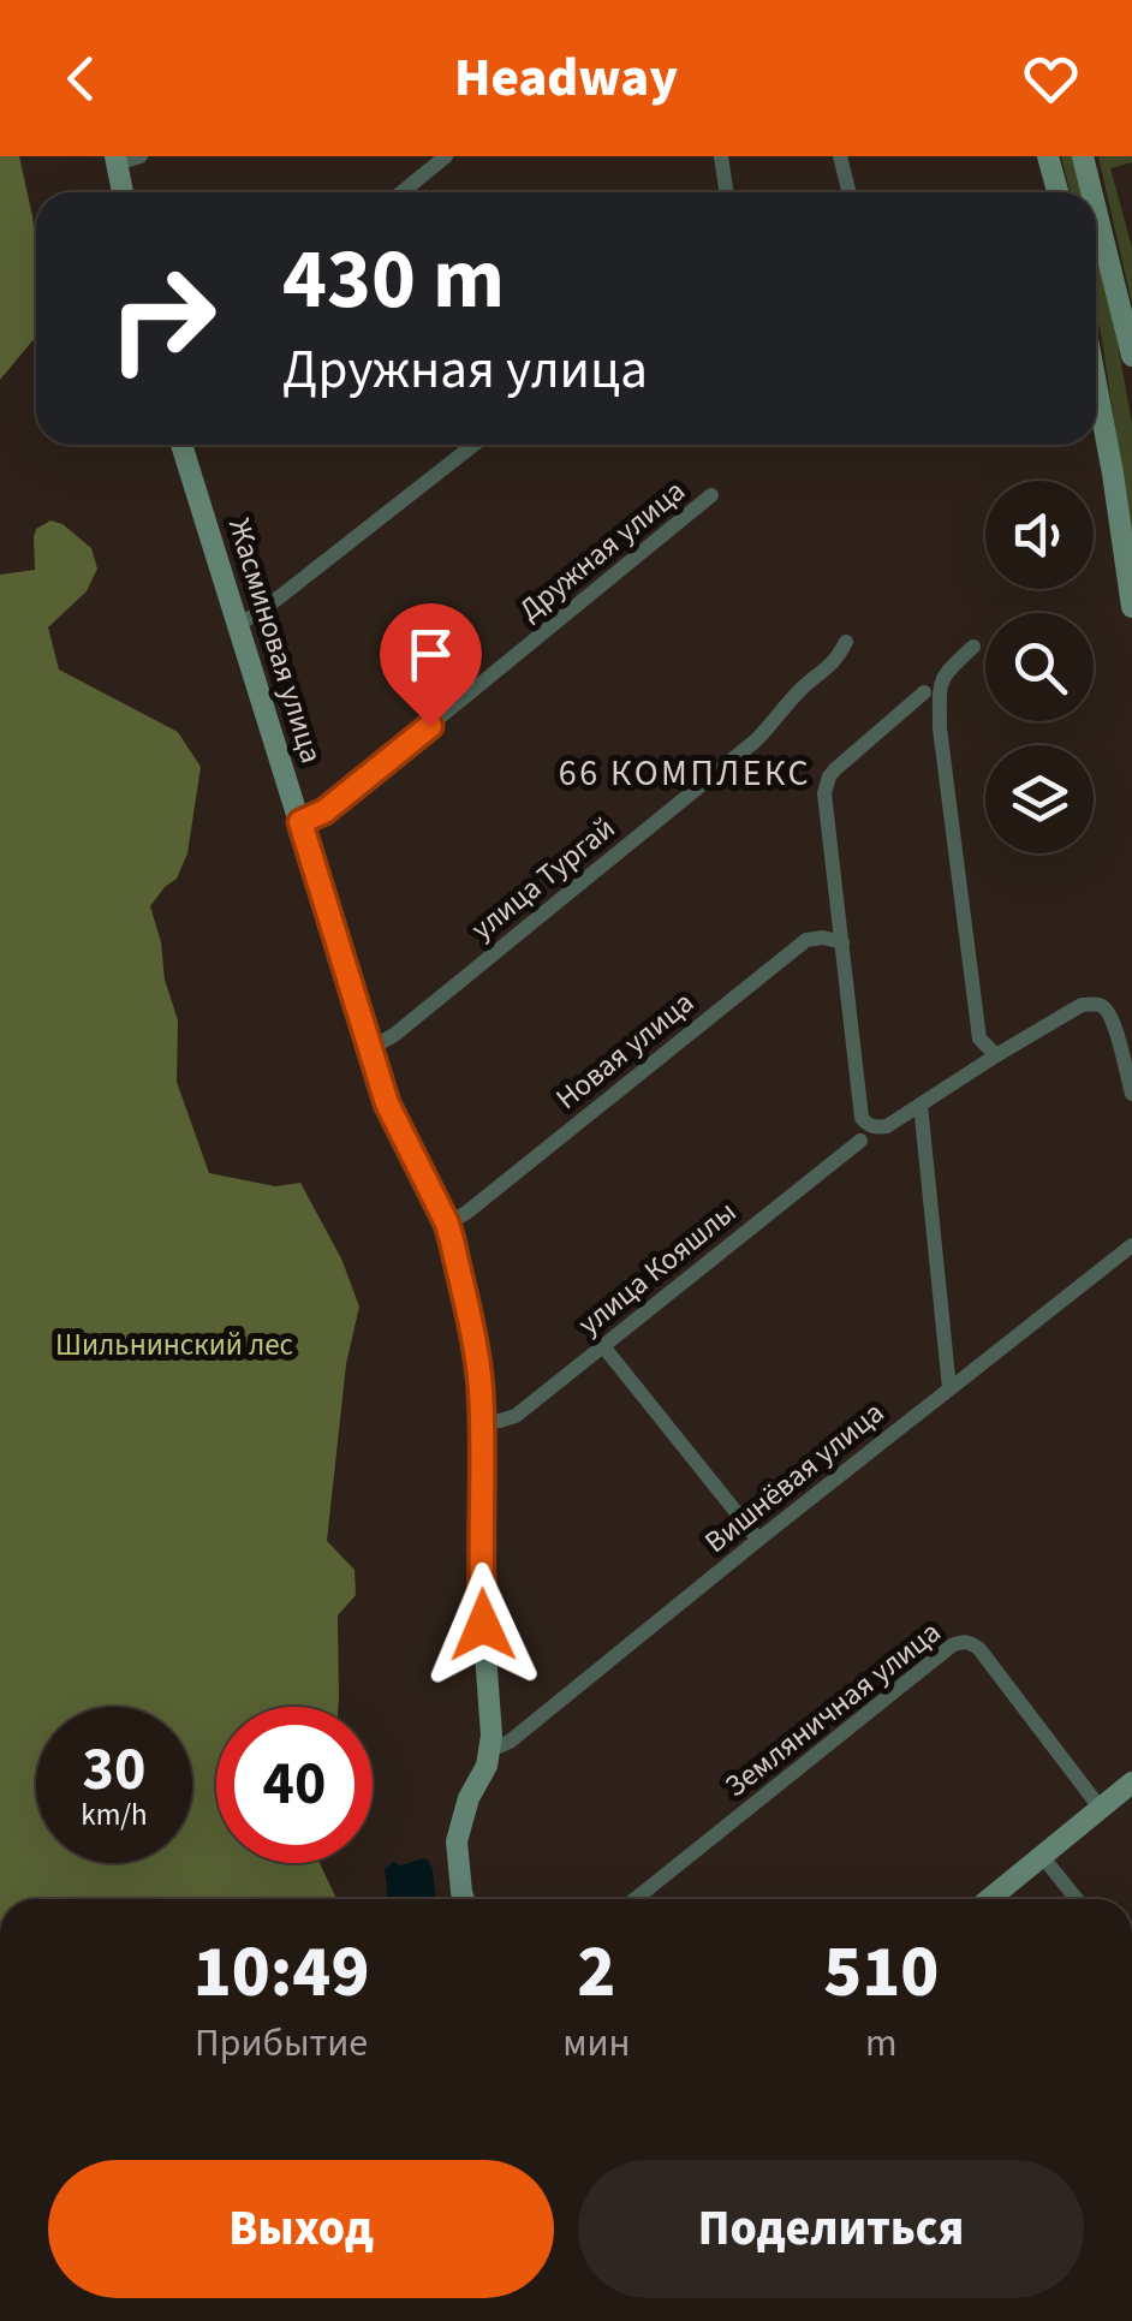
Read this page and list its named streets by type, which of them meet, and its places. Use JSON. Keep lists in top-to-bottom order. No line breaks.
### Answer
{"streets":{"street":["Дружная улица","Жасминовая улица","улица Тургай","Новая улица","улица Кояшлы","Вишнёвая улица","Земляничная улица"]},"crossings":[["Дружная улица","Жасминовая улица"],["Жасминовая улица","улица Тургай"],["Жасминовая улица","Новая улица"],["Жасминовая улица","улица Кояшлы"],["Жасминовая улица","Вишнёвая улица"]],"districts":["66 КОМПЛЕКС"],"parks":["Шильнинский лес"],"page":{"header":"Headway","turn":["430 m","Дружная улица"],"speed":"30 km/h","limit":"40","eta":["10:49","Прибытие","2","мин","510","m"],"buttons":["Выход","Поделиться"]}}
